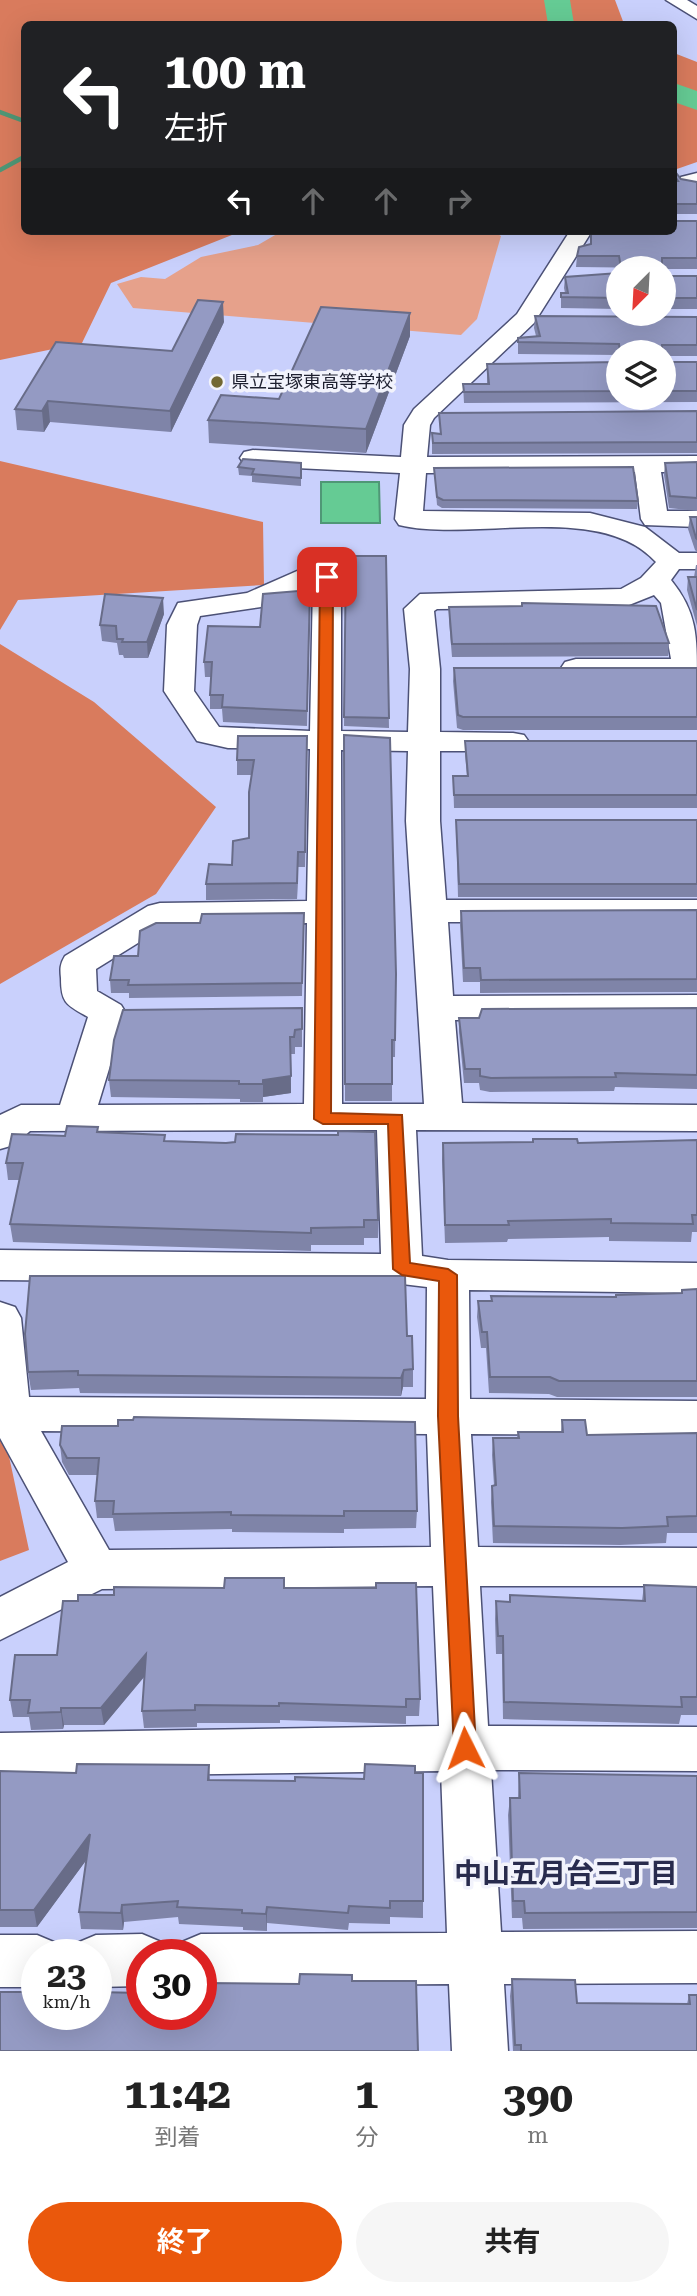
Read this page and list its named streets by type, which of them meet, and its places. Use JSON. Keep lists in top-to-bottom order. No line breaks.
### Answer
{"districts":["中山五月台三丁目"],"places":["県立宝塚東高等学校"],"north":"bottom left","page":{"turn":["100 m","左折"],"speed":"23 km/h","limit":"30","eta":["11:42","到着","1","分","390","m"],"buttons":["終了","共有"]}}
